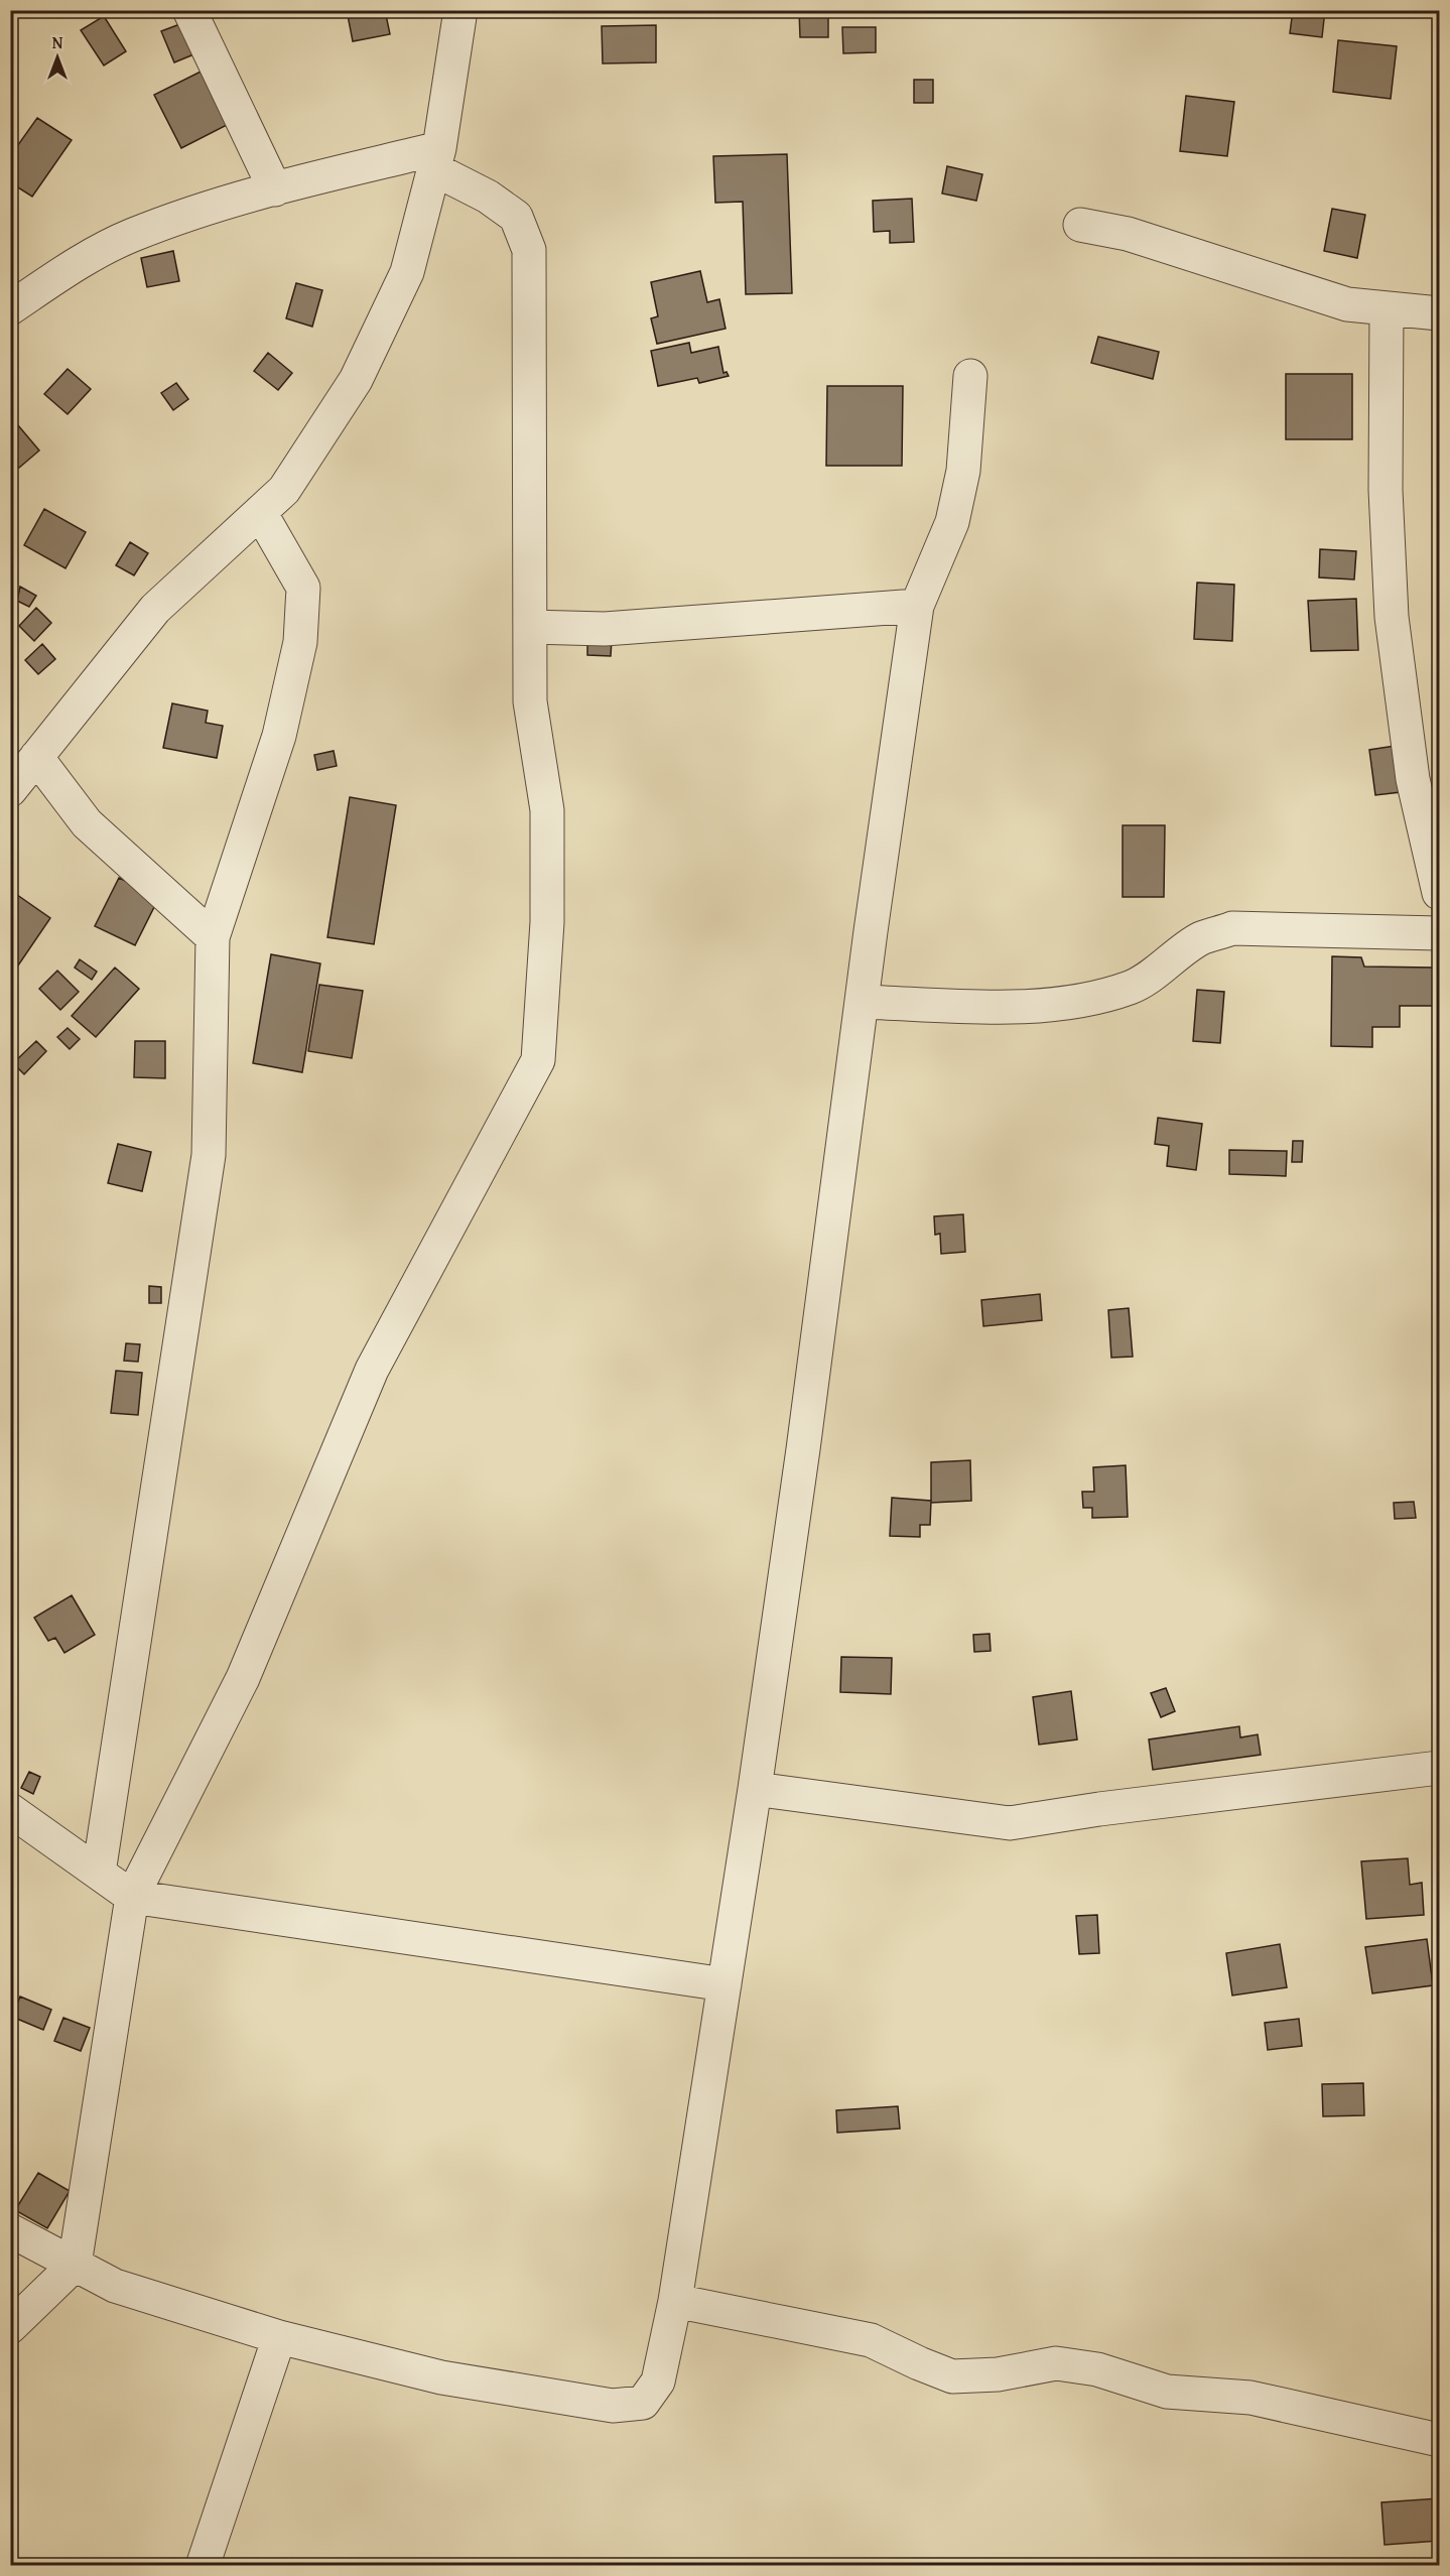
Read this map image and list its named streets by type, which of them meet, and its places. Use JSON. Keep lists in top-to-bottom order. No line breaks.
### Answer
{"north":"top"}
